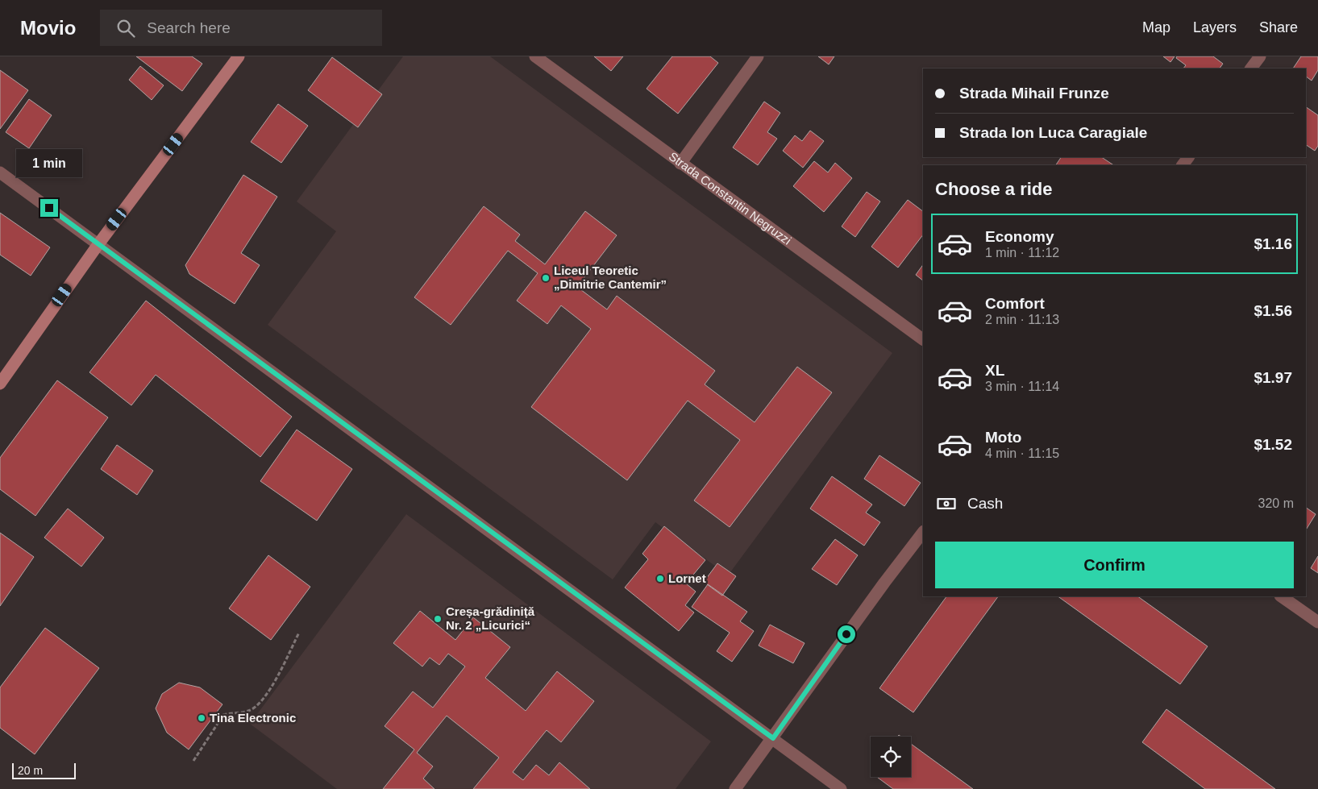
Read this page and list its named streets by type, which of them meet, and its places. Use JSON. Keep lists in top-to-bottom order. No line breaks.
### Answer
{"streets":{"street":["Strada Constantin Negruzzi"]},"places":["Liceul Teoretic „Dimitrie Cantemir”","Lornet","Creșa-grădiniță Nr. 2 „Licurici“","Tina Electronic"],"scale_bar":"20 m","page":{"header":"Movio","search":"Search here","nav":["Map","Layers","Share"],"banner":["Strada Mihail Frunze","Strada Ion Luca Caragiale"],"bubble":"1 min","heading":"Choose a ride","list":[{"name":"Economy","note":"1 min · 11:12","value":"$1.16"},{"name":"Comfort","note":"2 min · 11:13","value":"$1.56"},{"name":"XL","note":"3 min · 11:14","value":"$1.97"},{"name":"Moto","note":"4 min · 11:15","value":"$1.52"}],"pay":["Cash","320 m"],"buttons":"Confirm","scale":"20 m"}}
